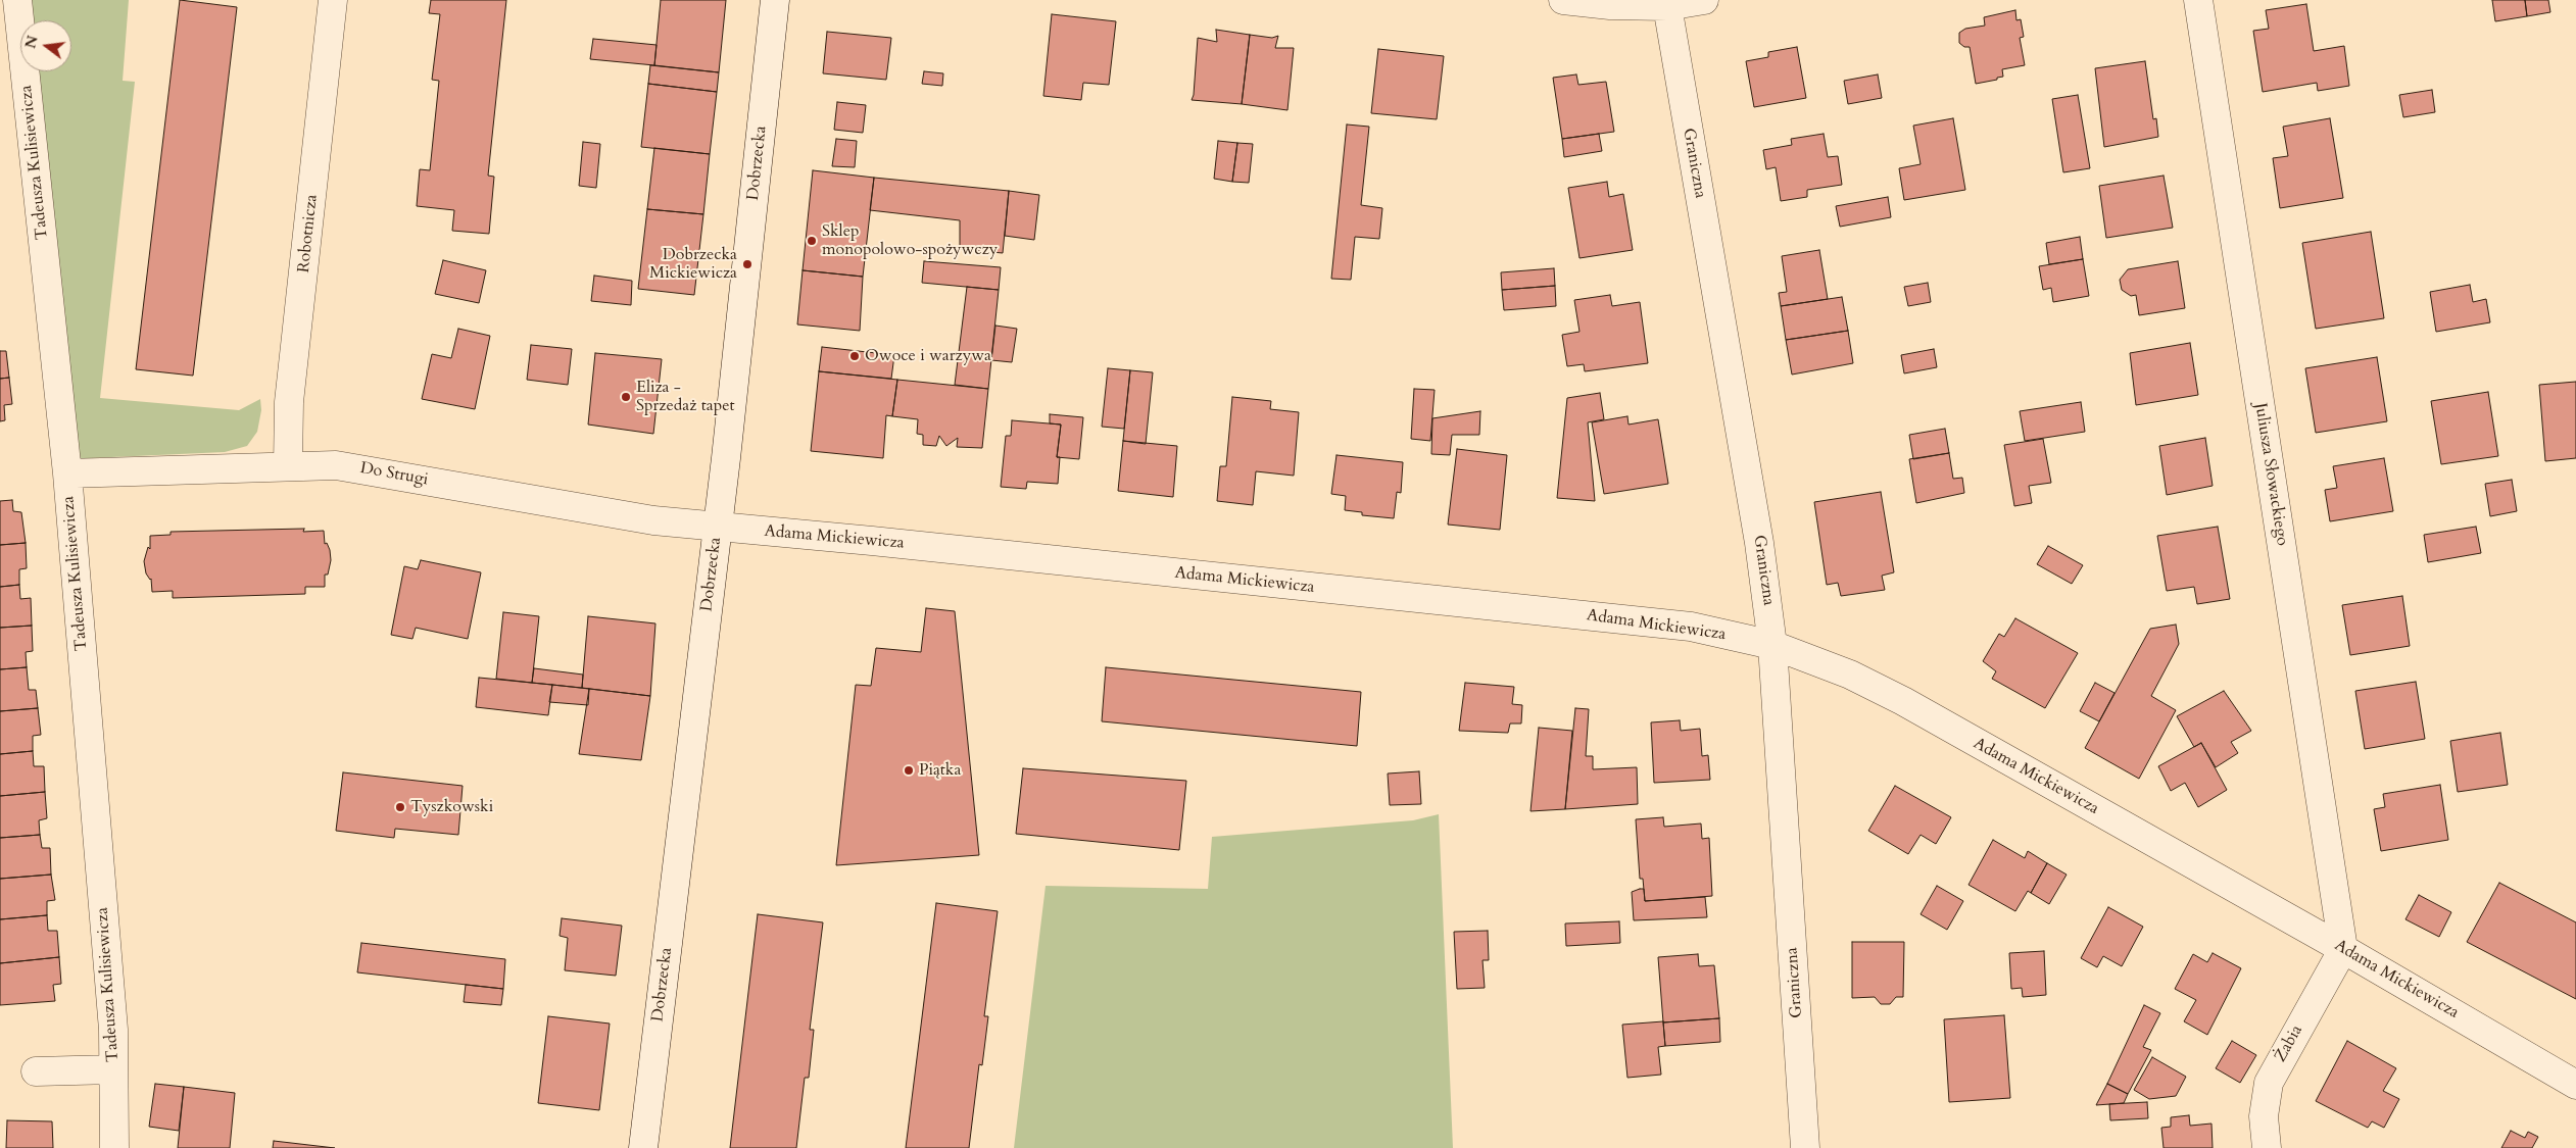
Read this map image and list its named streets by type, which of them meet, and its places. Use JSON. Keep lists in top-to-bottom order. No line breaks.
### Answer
{"streets":{"street":["Tadeusza Kulisiewicza","Dobrzecka","Graniczna","Robotnicza","Do Strugi","Juliusza Słowackiego","Adama Mickiewicza","Żabia"]},"crossings":[["Tadeusza Kulisiewicza","Do Strugi"],["Dobrzecka","Do Strugi"],["Dobrzecka","Adama Mickiewicza"],["Graniczna","Adama Mickiewicza"],["Robotnicza","Do Strugi"],["Do Strugi","Adama Mickiewicza"],["Juliusza Słowackiego","Adama Mickiewicza"],["Juliusza Słowackiego","Żabia"],["Adama Mickiewicza","Żabia"]],"places":["Sklep monopolowo-spożywczy","Dobrzecka Mickiewicza","Owoce i warzywa","Eliza - Sprzedaż tapet","Piątka","Tyszkowski"],"north":"left"}
